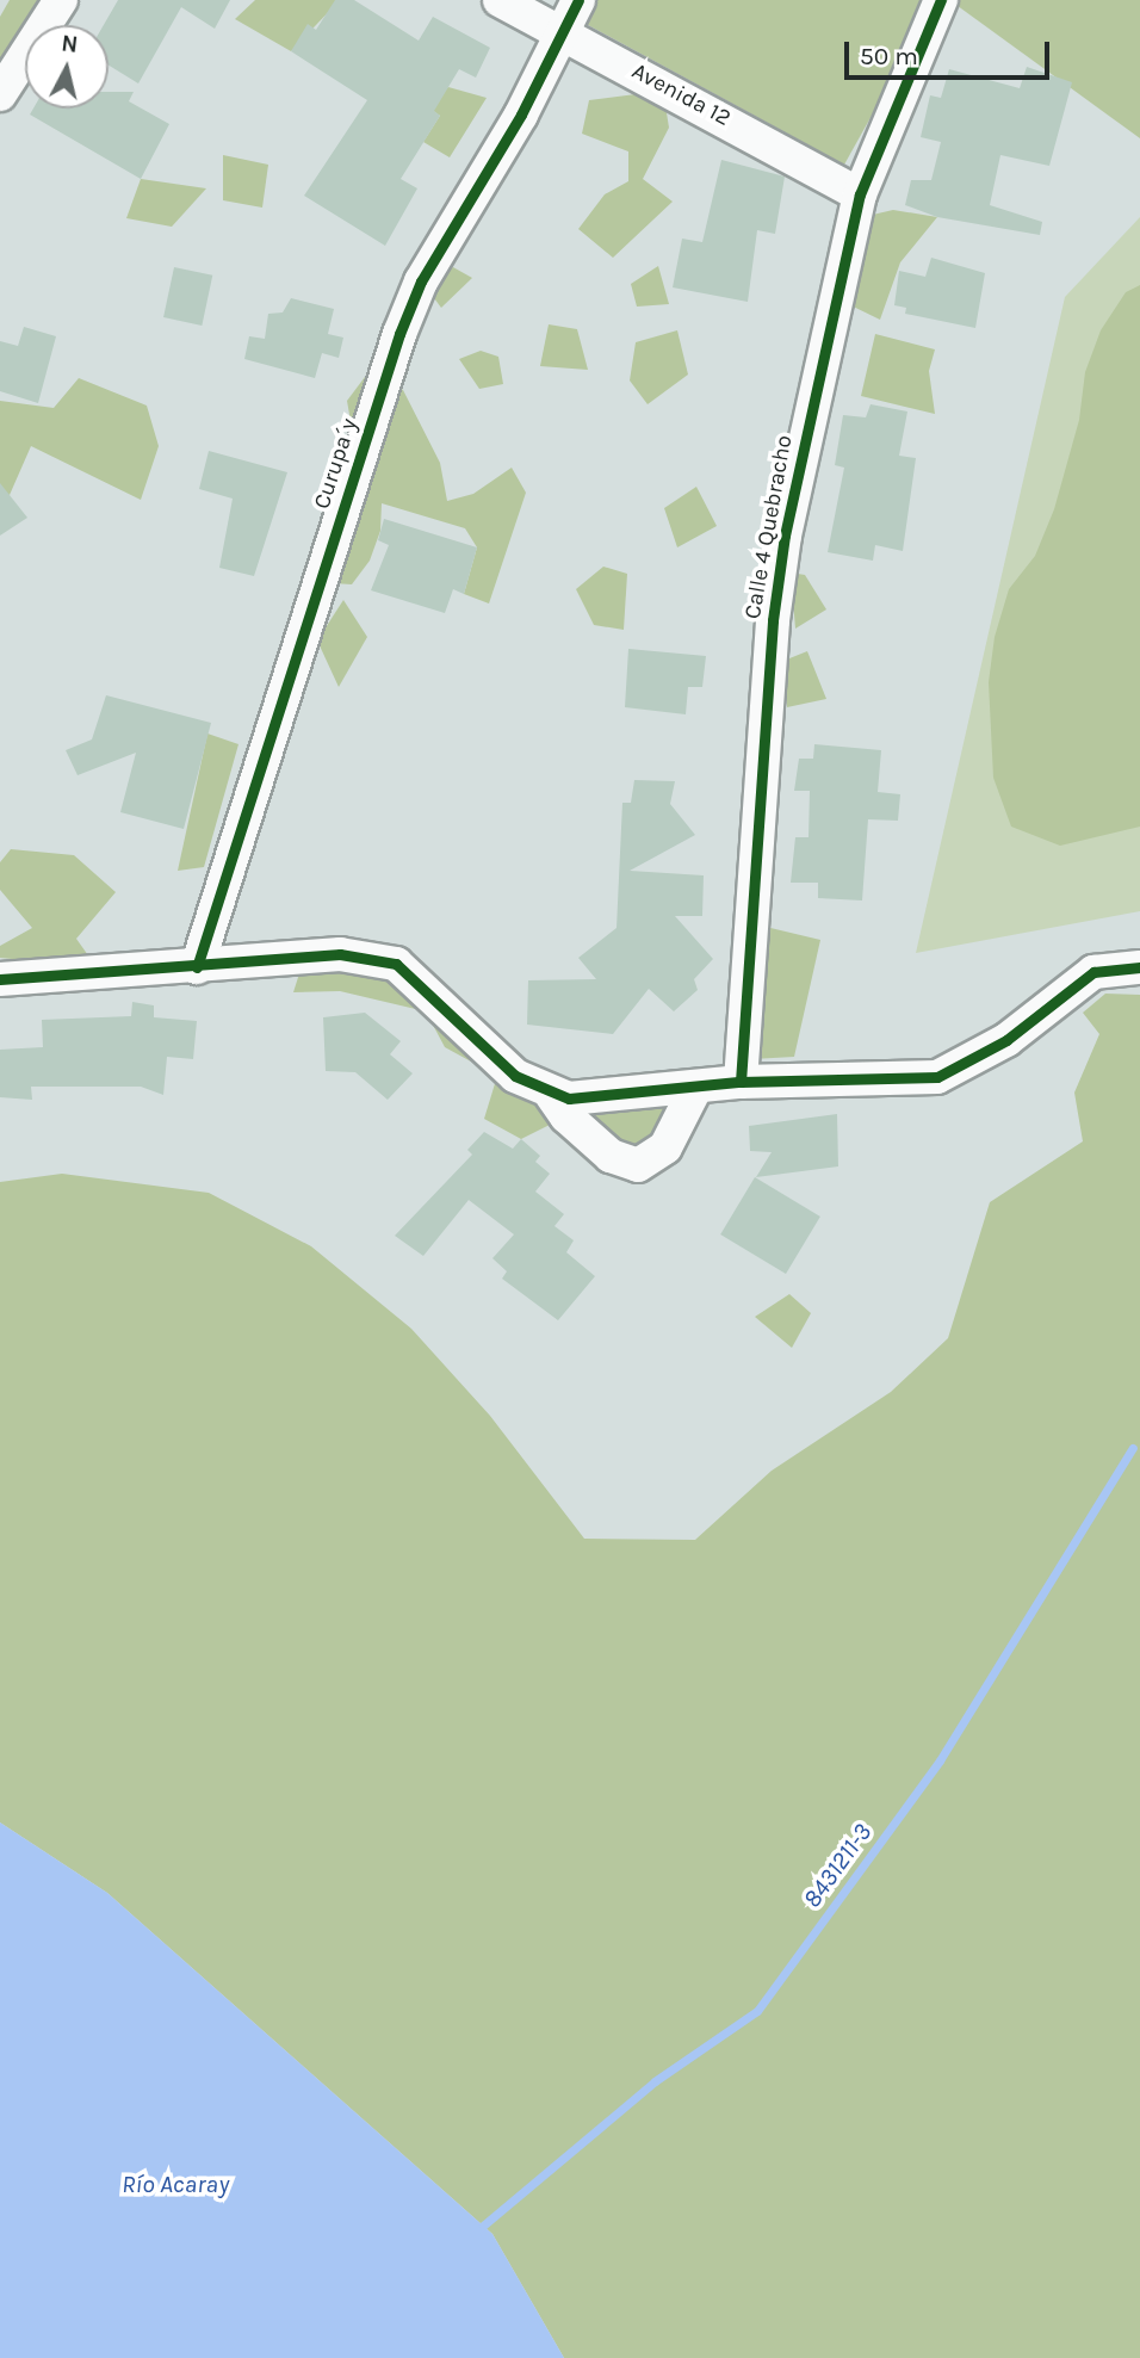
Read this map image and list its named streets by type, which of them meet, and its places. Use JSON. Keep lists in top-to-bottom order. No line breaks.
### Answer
{"streets":{"street":["Avenida 12","Curupa´y","Calle 4 Quebracho"]},"crossings":[["Avenida 12","Curupa´y"],["Avenida 12","Calle 4 Quebracho"]],"water":["8431211-3","Río Acaray"],"scale_bar":"50 m","north":"top"}
